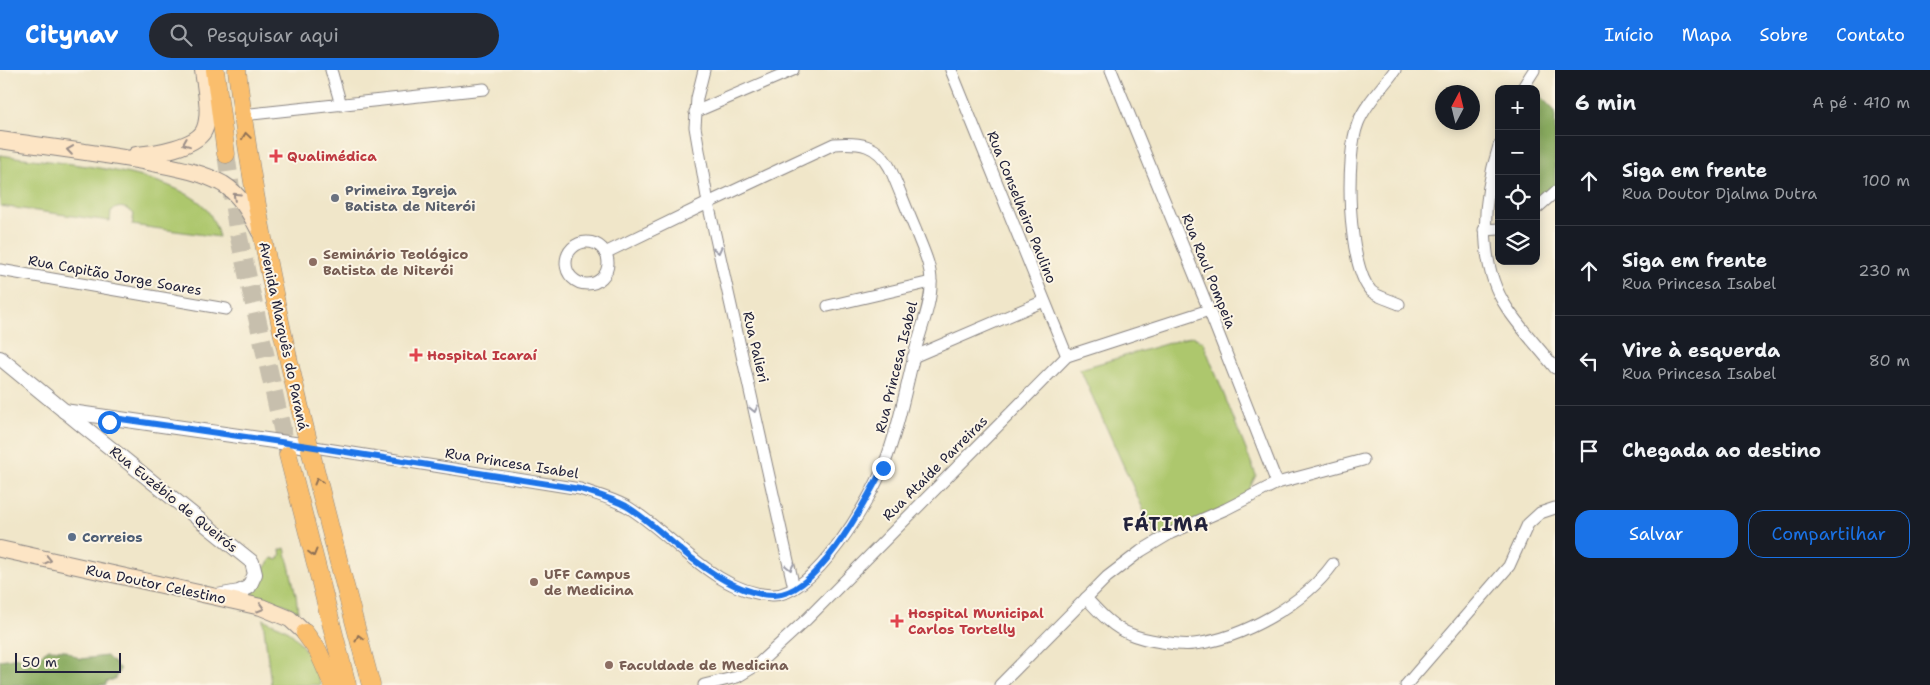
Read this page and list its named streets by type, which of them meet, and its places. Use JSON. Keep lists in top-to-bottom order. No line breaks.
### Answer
{"streets":{"main road":["Avenida Marquês do Paraná","Rua Doutor Celestino"],"street":["Rua Conselheiro Paulino","Rua Raul Pompeia","Rua Capitão Jorge Soares","Rua Palieri","Rua Princesa Isabel","Rua Ataíde Parreiras","Rua Euzébio de Queirós"]},"crossings":[["Rua Conselheiro Paulino","Rua Ataíde Parreiras"],["Rua Raul Pompeia","Rua Ataíde Parreiras"],["Avenida Marquês do Paraná","Rua Princesa Isabel"],["Rua Palieri","Rua Princesa Isabel"],["Rua Euzébio de Queirós","Rua Doutor Celestino"]],"one_way":["Rua Palieri","Rua Doutor Celestino"],"districts":["FÁTIMA"],"places":{"health":["Qualimédica","Hospital Icaraí","Hospital Municipal Carlos Tortelly"],"other":["Primeira Igreja Batista de Niterói","Seminário Teológico Batista de Niterói","Correios","UFF Campus de Medicina","Faculdade de Medicina"]},"scale_bar":"50 m","north":"top","page":{"header":"Citynav","search":"Pesquisar aqui","nav":["Início","Mapa","Sobre","Contato"],"heading":["6 min","A pé · 410 m"],"map_buttons":["+","−"],"list":[["Siga em frente","Rua Doutor Djalma Dutra","100 m"],["Siga em frente","Rua Princesa Isabel","230 m"],["Vire à esquerda","Rua Princesa Isabel","80 m"],"Chegada ao destino"],"buttons":["Salvar","Compartilhar"],"scale":"50 m"}}
